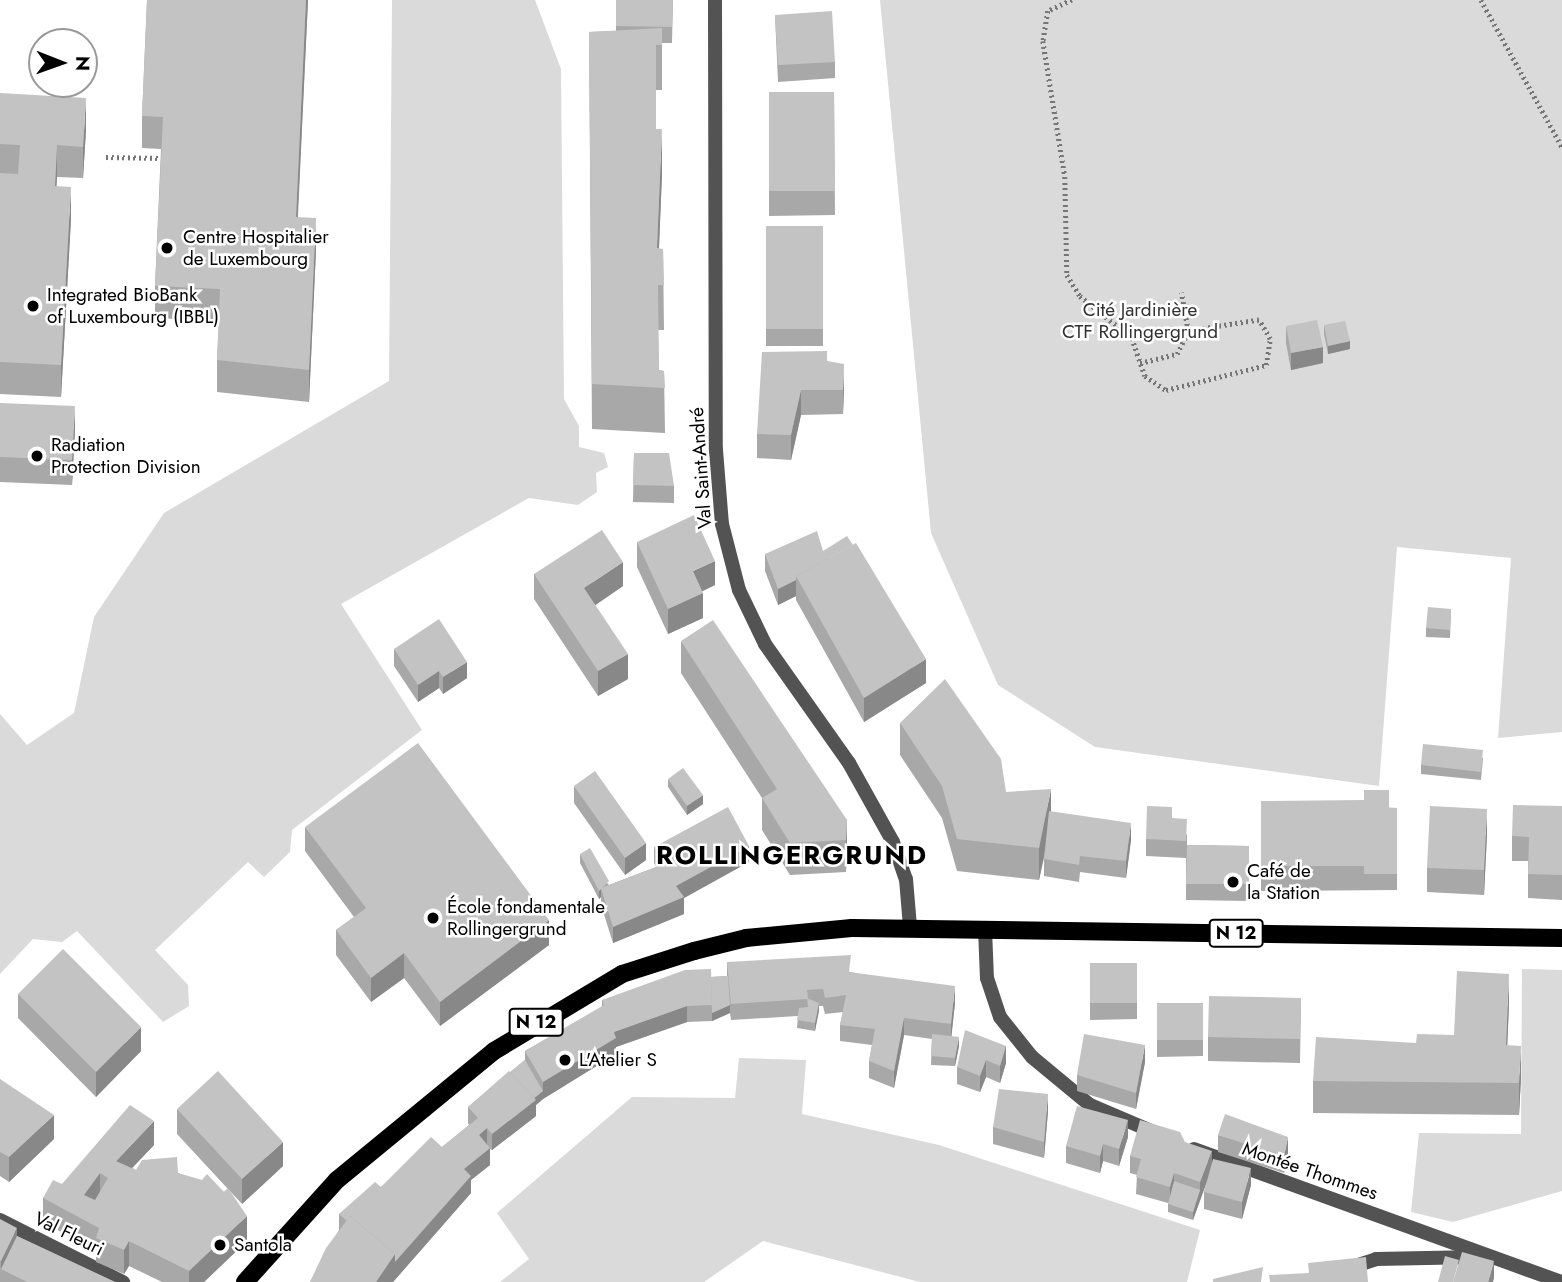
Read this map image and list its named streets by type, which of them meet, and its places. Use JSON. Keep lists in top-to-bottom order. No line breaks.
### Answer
{"streets":{"main road":["N 12"],"street":["Val Saint-André","Montée Thommes","Val Fleuri"]},"crossings":[["Val Saint-André","N 12"],["N 12","Montée Thommes"]],"districts":["ROLLINGERGRUND"],"parks":["Cité Jardinière CTF Rollingergrund"],"places":["Centre Hospitalier de Luxembourg","Integrated BioBank of Luxembourg (IBBL)","Radiation Protection Division","Café de la Station","École fondamentale Rollingergrund","L'Atelier S","Santola"],"north":"right"}
